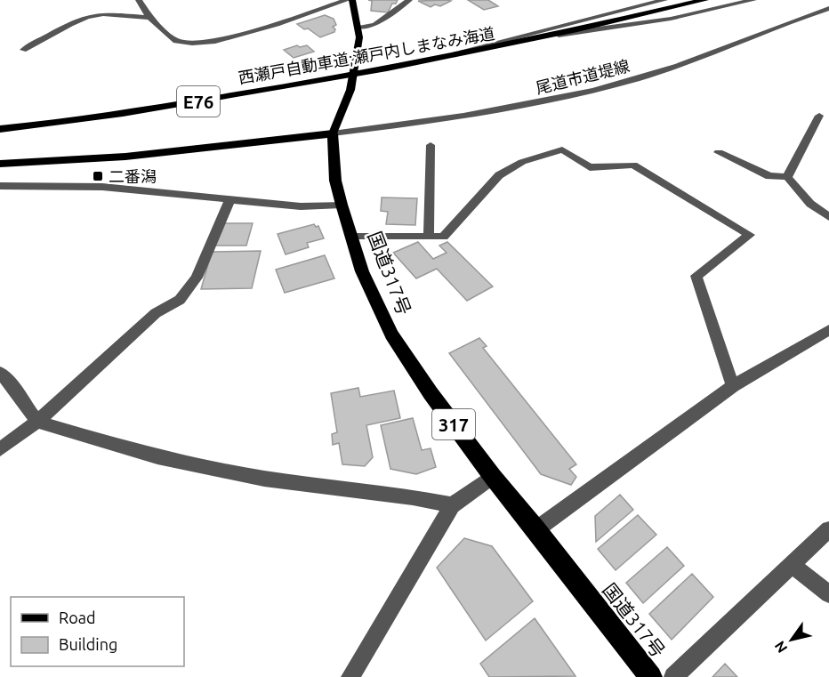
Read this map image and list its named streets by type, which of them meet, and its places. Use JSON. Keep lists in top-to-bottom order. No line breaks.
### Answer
{"streets":{"highway":["西瀬戸自動車道;瀬戸内しまなみ海道","E76","国道317号","317"],"street":["尾道市道堤線"]},"crossings":[["尾道市道堤線","国道317号"]],"places":{"transit":["二番潟"]},"legend":["Road","Building"],"north":"bottom left"}
